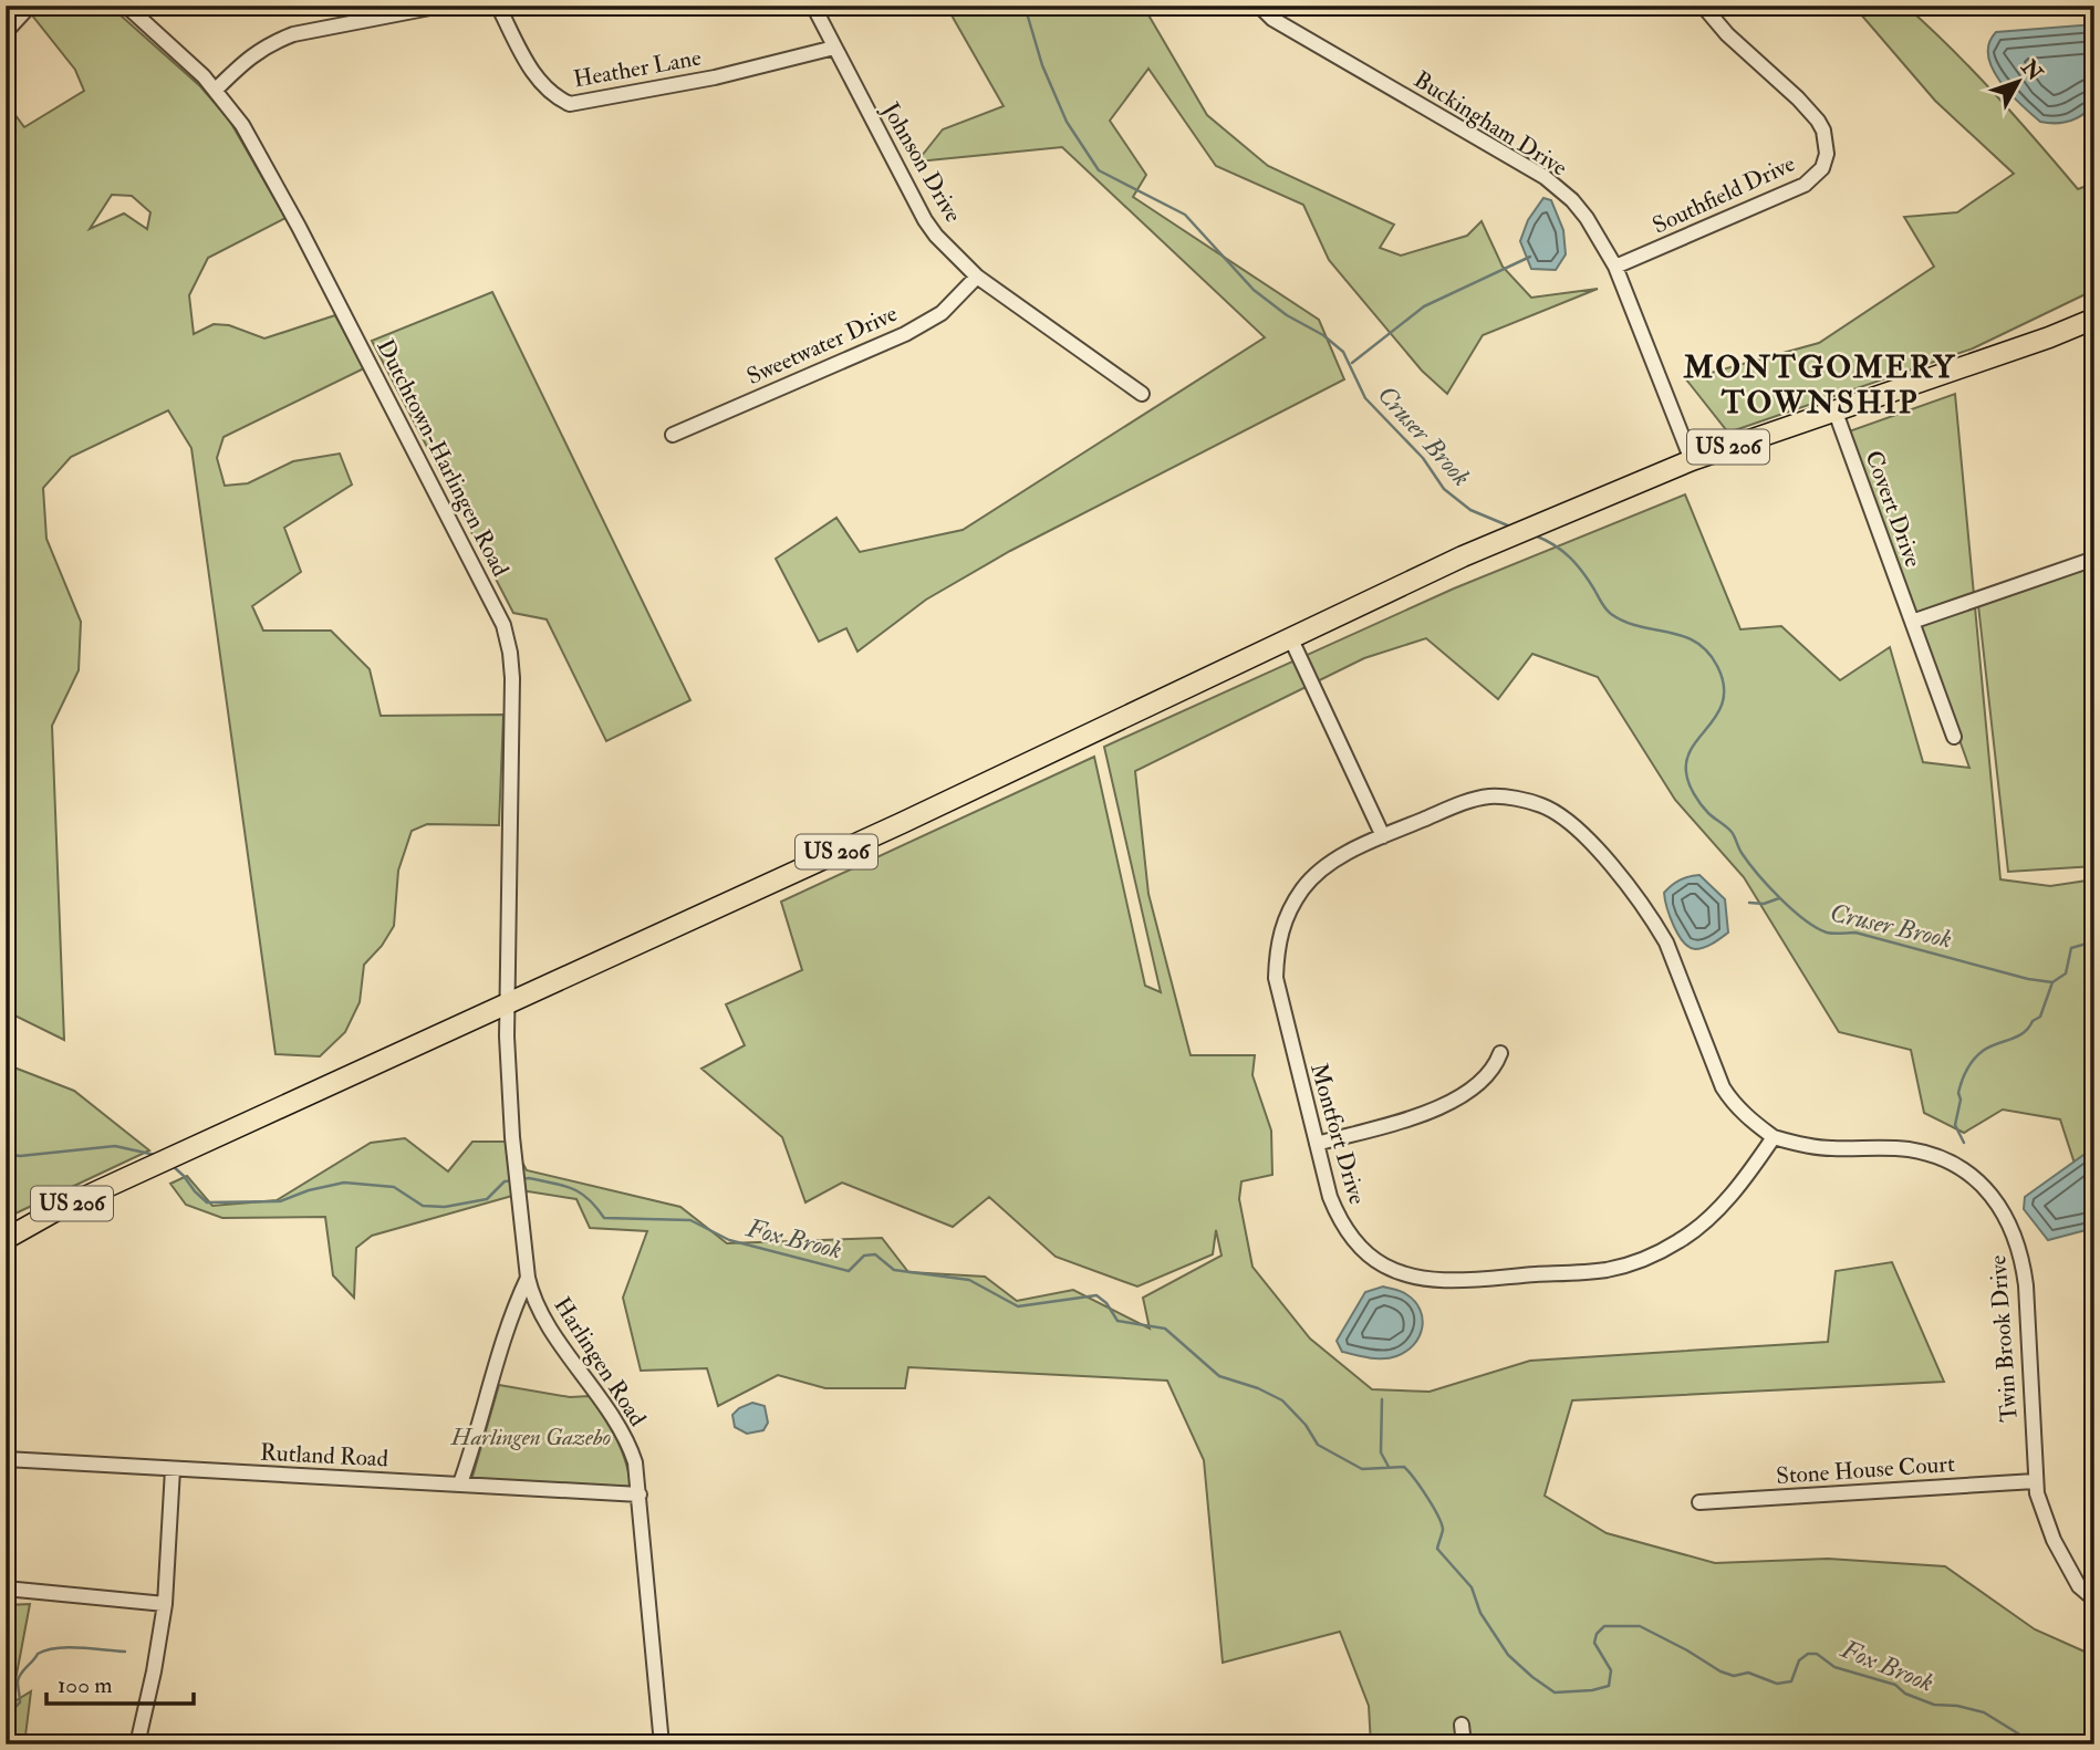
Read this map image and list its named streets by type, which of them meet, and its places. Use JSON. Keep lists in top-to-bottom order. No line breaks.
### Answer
{"streets":{"highway":["US 206"],"street":["Heather Lane","Buckingham Drive","Johnson Drive","Southfield Drive","Sweetwater Drive","Dutchtown-Harlingen Road","Covert Drive","Montfort Drive","Twin Brook Drive","Harlingen Road","Rutland Road","Stone House Court"]},"crossings":[["Heather Lane","Johnson Drive"],["Buckingham Drive","Southfield Drive"],["Buckingham Drive","US 206"],["Johnson Drive","Sweetwater Drive"],["US 206","Dutchtown-Harlingen Road"],["US 206","Covert Drive"],["US 206","Harlingen Road"],["Dutchtown-Harlingen Road","Harlingen Road"],["Montfort Drive","Twin Brook Drive"],["Twin Brook Drive","Stone House Court"],["Harlingen Road","Rutland Road"]],"districts":["MONTGOMERY TOWNSHIP"],"water":["Cruser Brook","Fox Brook"],"parks":["Harlingen Gazebo"],"scale_bar":"100 m","north":"top right"}
